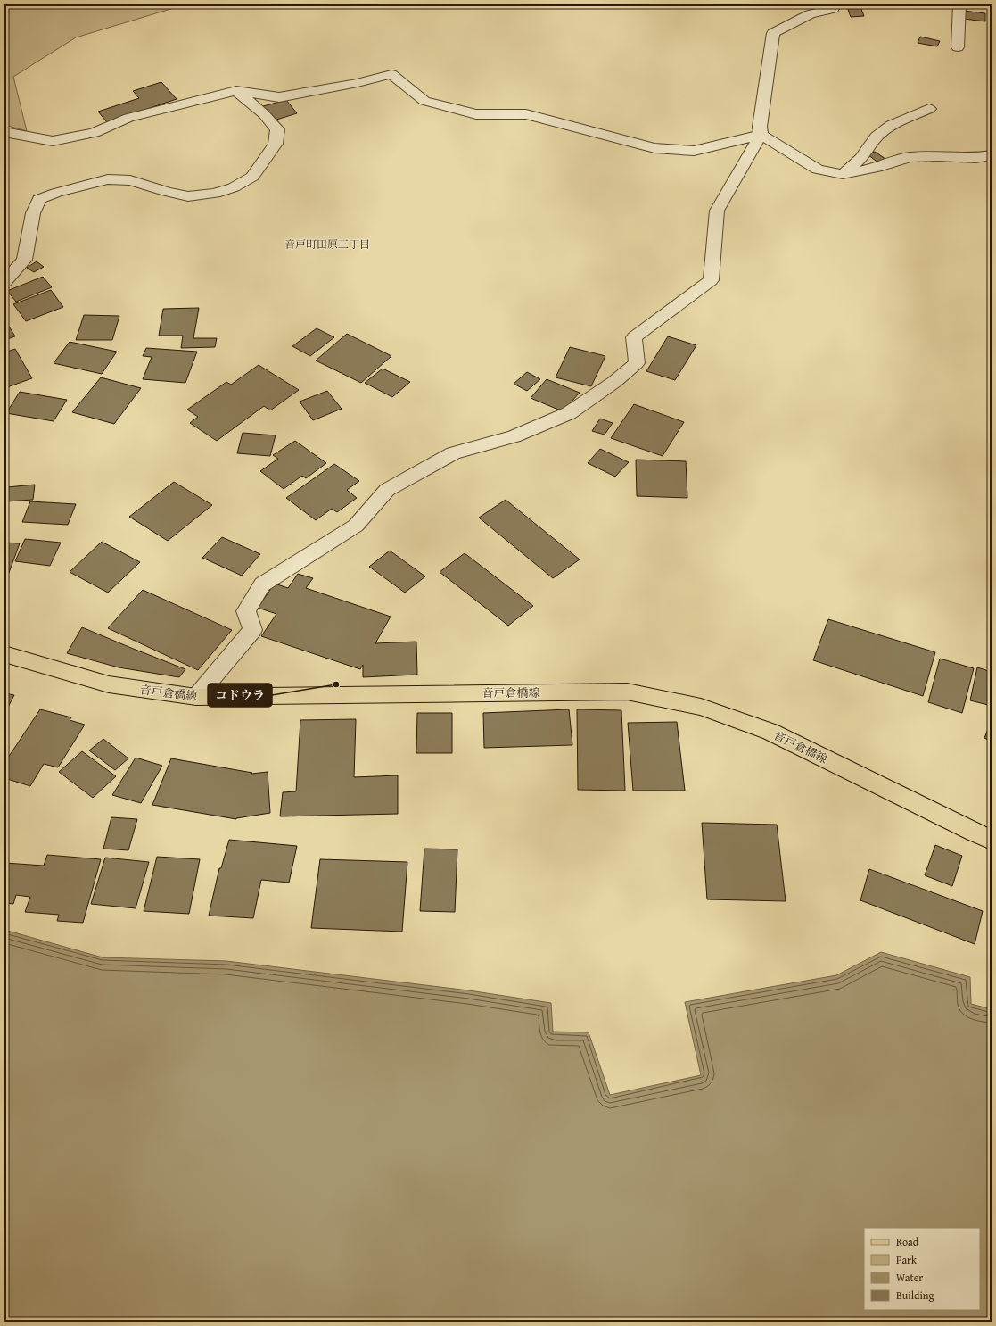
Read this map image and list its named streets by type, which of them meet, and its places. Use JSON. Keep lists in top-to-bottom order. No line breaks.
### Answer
{"streets":{"main road":["音戸倉橋線"]},"districts":["音戸町田原三丁目"],"places":["コドウラ"],"legend":["Road","Park","Water","Building"]}
